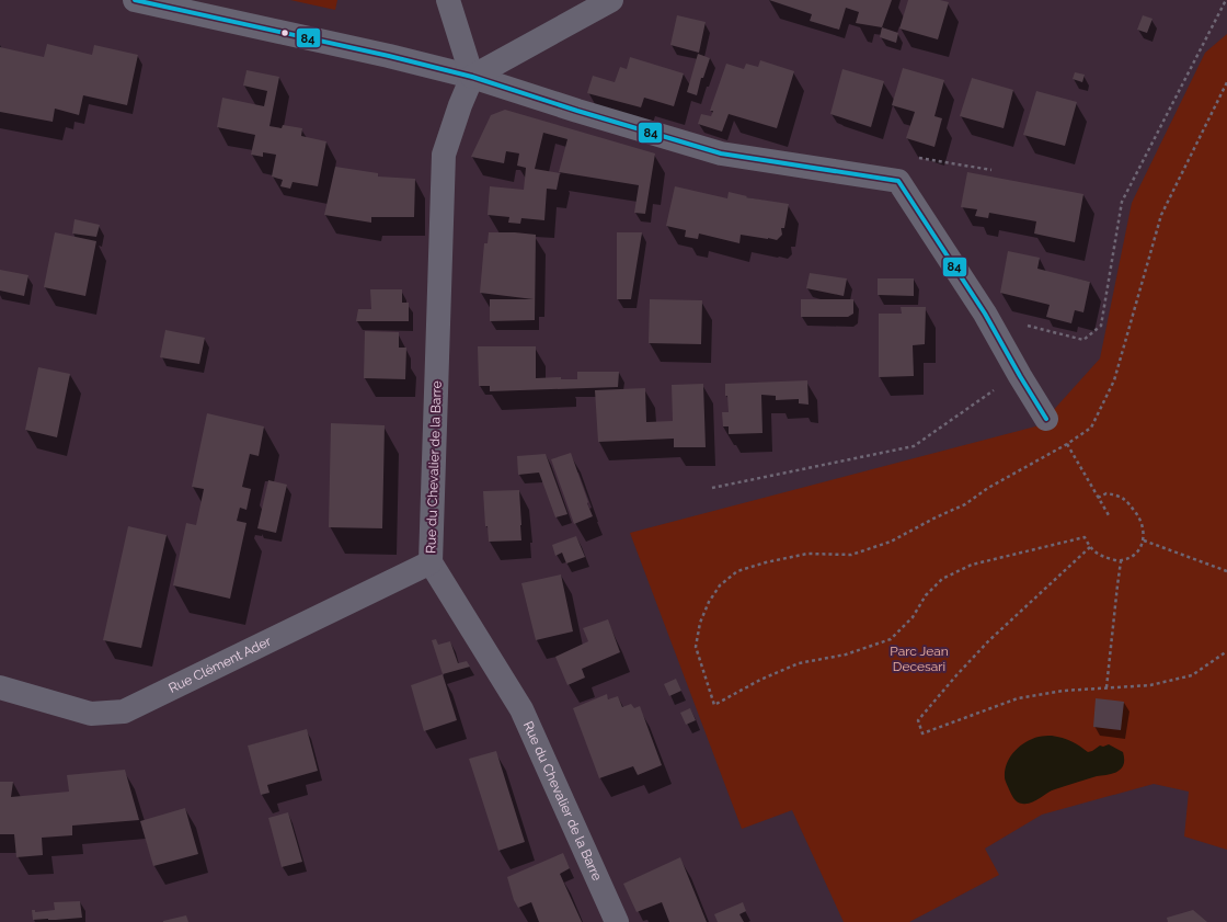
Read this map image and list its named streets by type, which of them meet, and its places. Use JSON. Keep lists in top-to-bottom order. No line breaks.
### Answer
{"streets":{"street":["Rue du Chevalier de la Barre","Rue Clément Ader"]},"crossings":[["Rue du Chevalier de la Barre","Rue Clément Ader"]],"parks":["Parc Jean Decesari"],"lines":["transit line 84"]}
